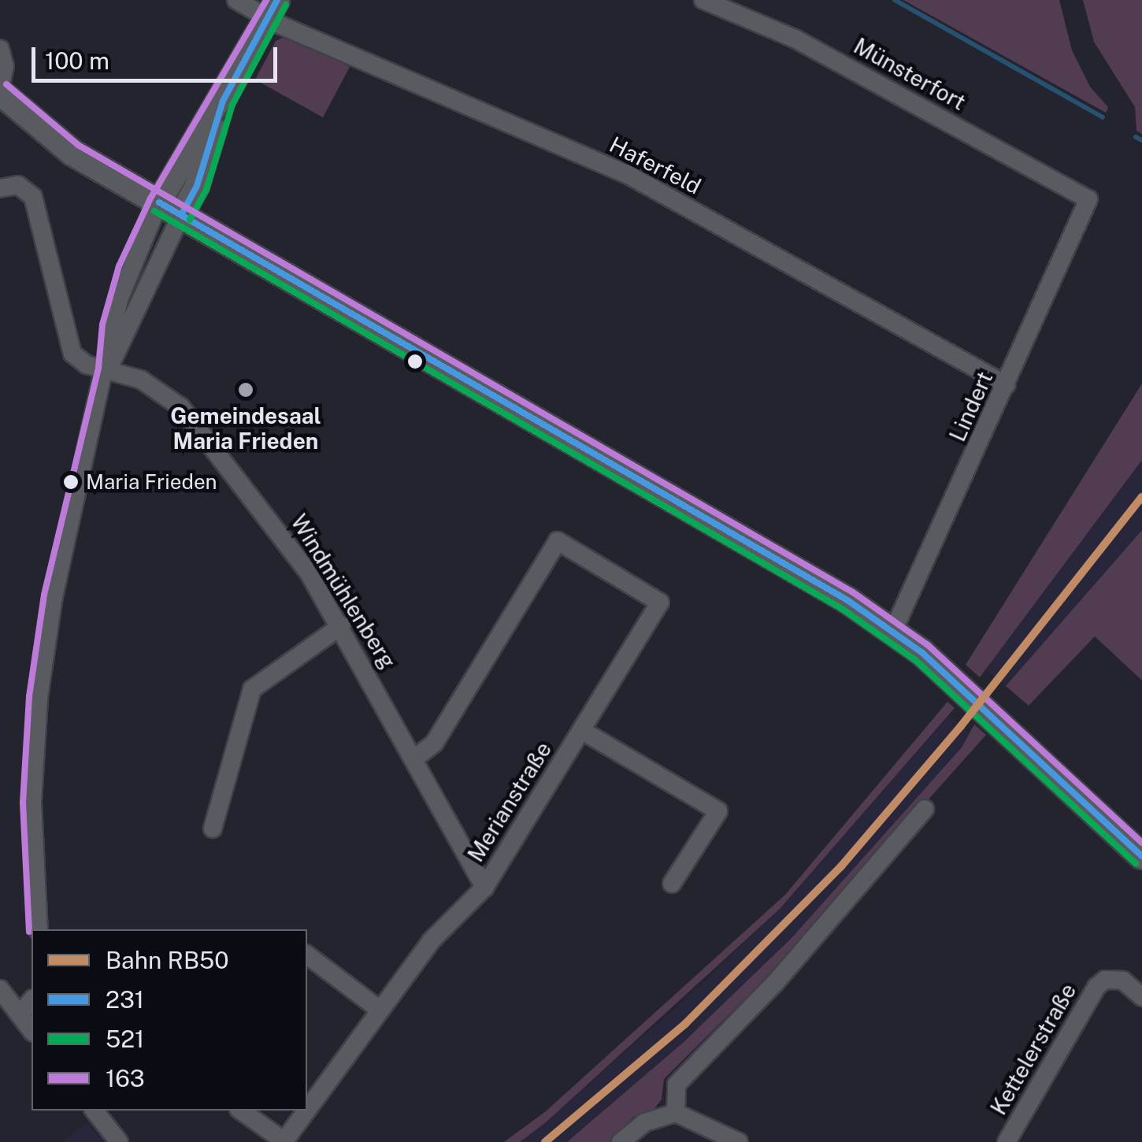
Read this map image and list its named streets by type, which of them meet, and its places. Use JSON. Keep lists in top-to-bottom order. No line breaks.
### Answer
{"streets":{"street":["Münsterfort","Haferfeld","Lindert","Windmühlenberg","Merianstraße","Kettelerstraße"]},"crossings":[["Münsterfort","Lindert"],["Haferfeld","Lindert"],["Windmühlenberg","Merianstraße"]],"places":["Gemeindesaal Maria Frieden","Maria Frieden"],"lines":["transit line 231","transit line 163","transit line 521","rail line RB50"],"legend":["Bahn RB50","231","521","163"],"scale_bar":"100 m"}
